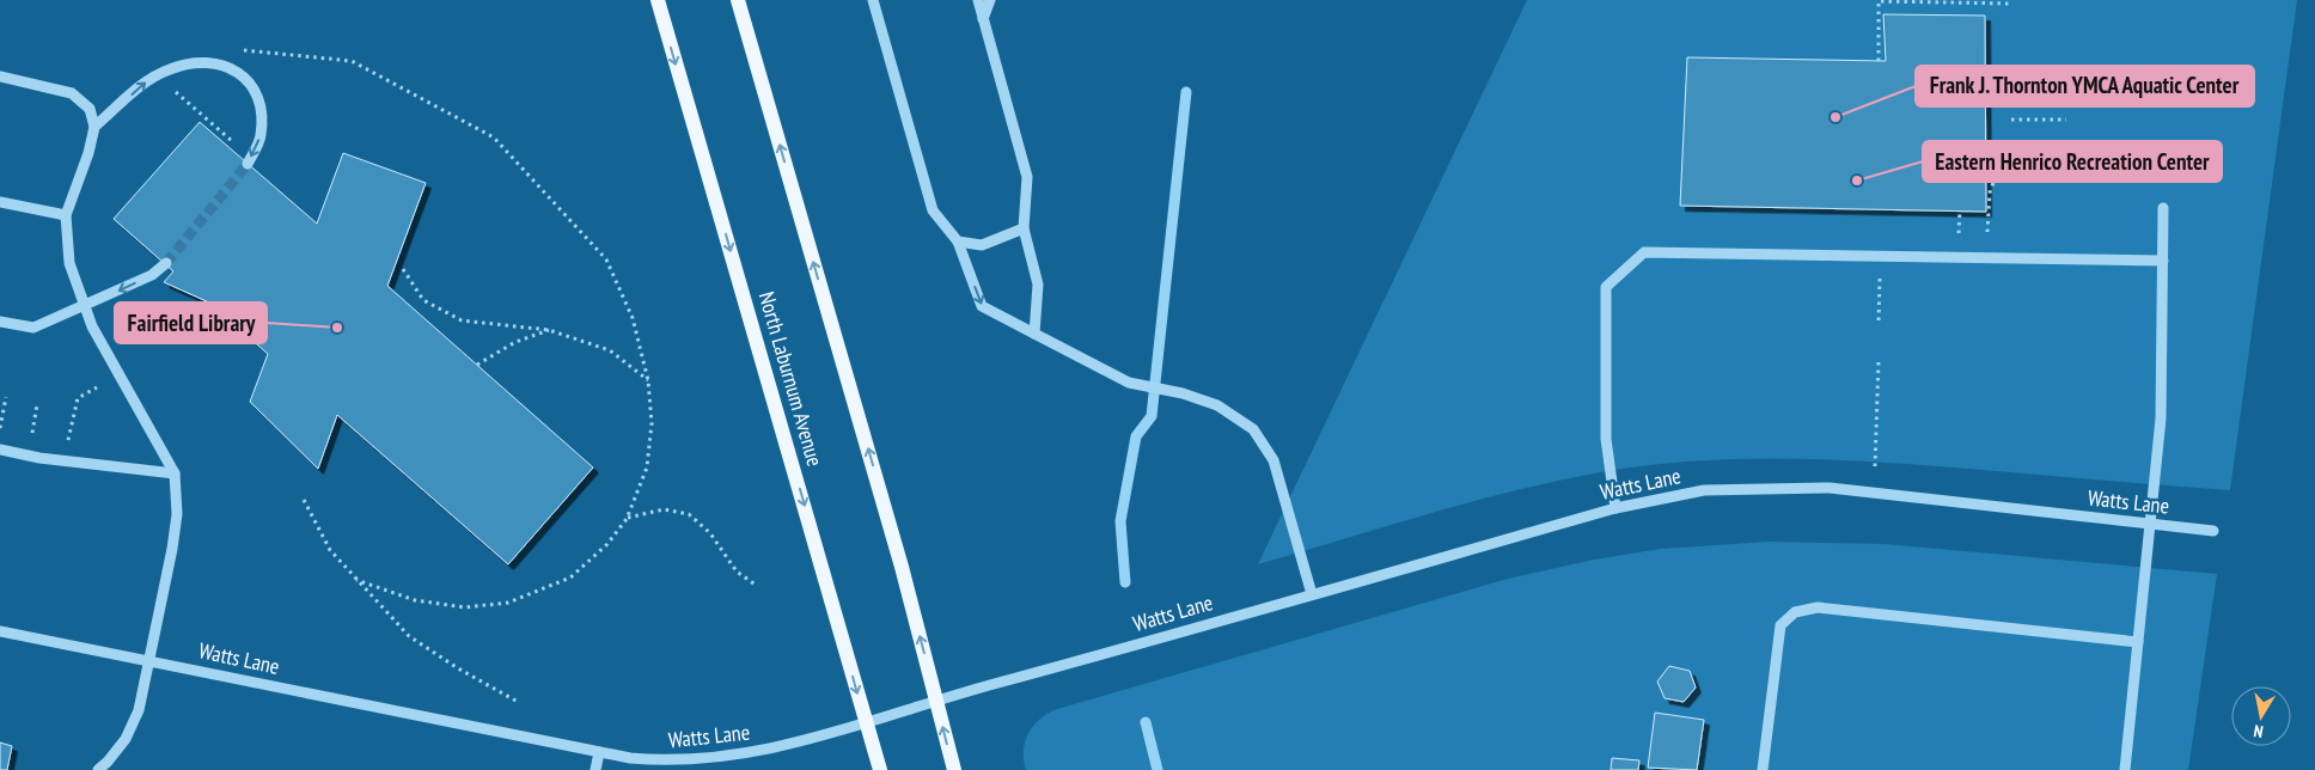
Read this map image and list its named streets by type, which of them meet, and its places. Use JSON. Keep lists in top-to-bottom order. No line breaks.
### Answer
{"streets":{"main road":["North Laburnum Avenue"],"street":["Watts Lane"]},"crossings":[["North Laburnum Avenue","Watts Lane"]],"places":["Frank J. Thornton YMCA Aquatic Center","Eastern Henrico Recreation Center","Fairfield Library"],"north":"bottom"}
